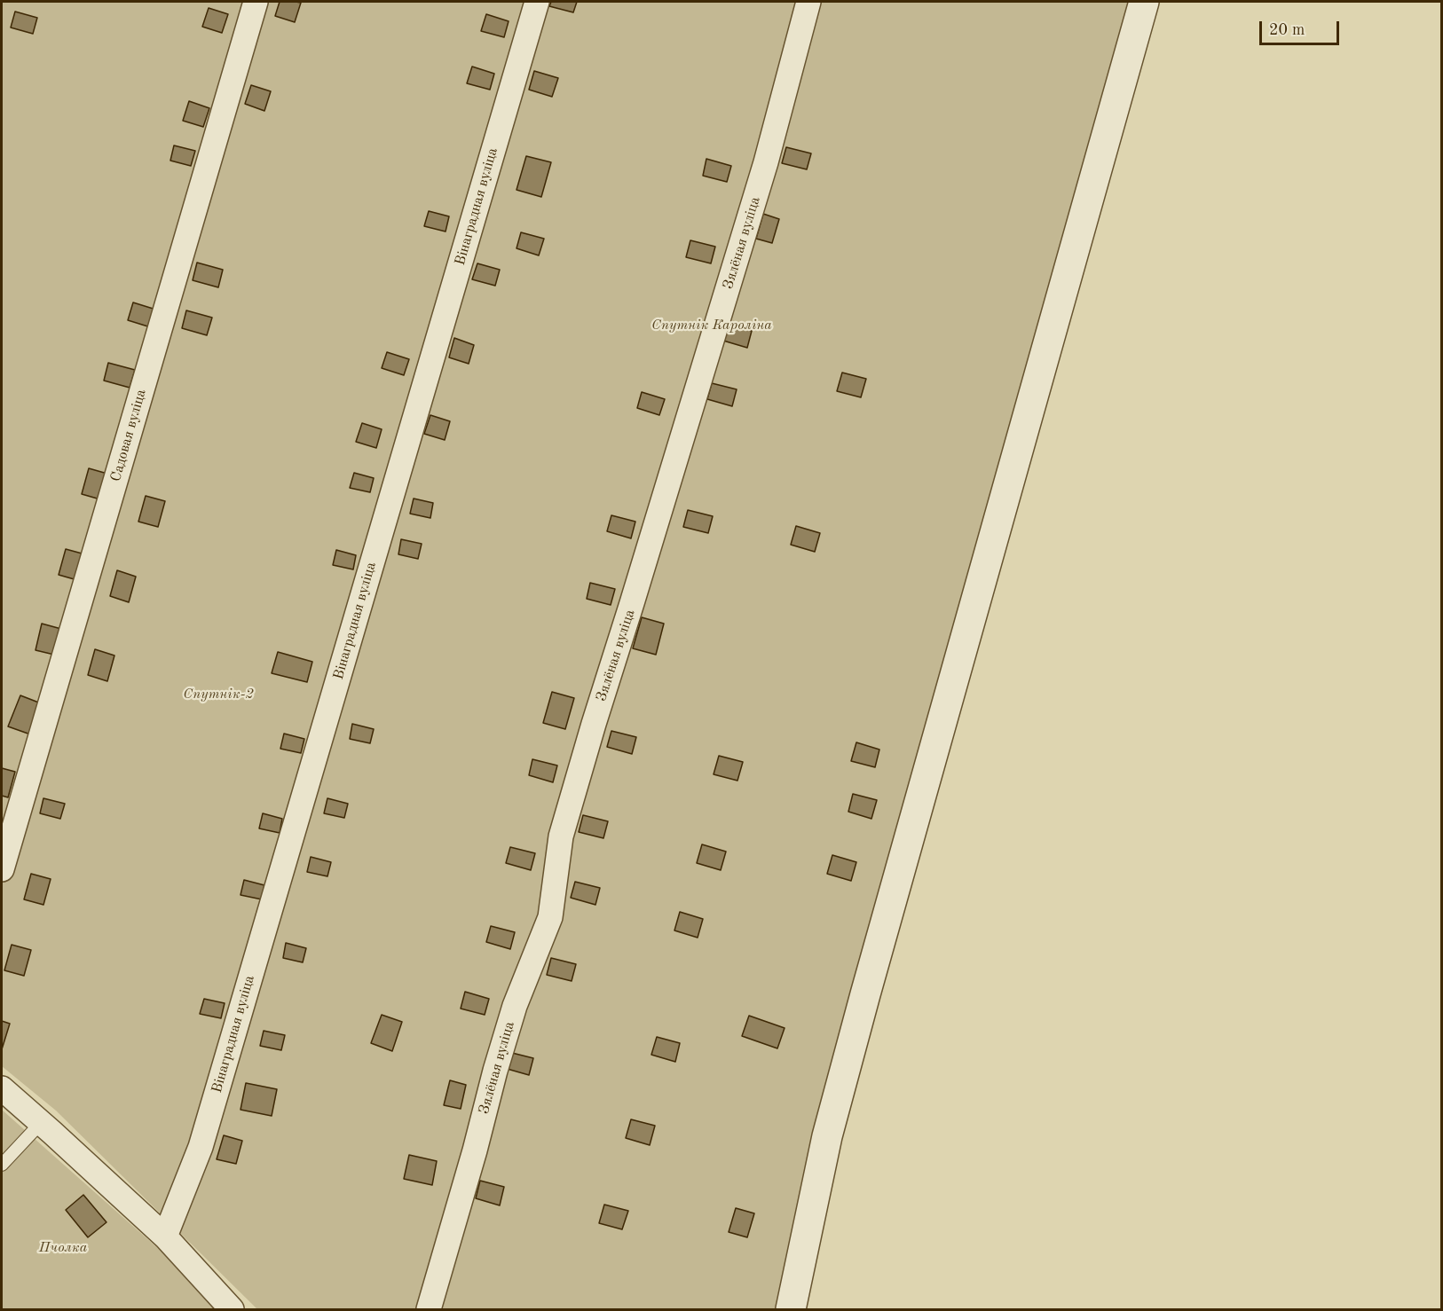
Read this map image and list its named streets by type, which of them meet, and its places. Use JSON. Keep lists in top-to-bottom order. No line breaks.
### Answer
{"streets":{"street":["Вінаградная вуліца","Зялёная вуліца","Садовая вуліца"]},"parks":["Спутнік Кароліна","Спутнік-2","Пчолка"],"scale_bar":"20 m"}
